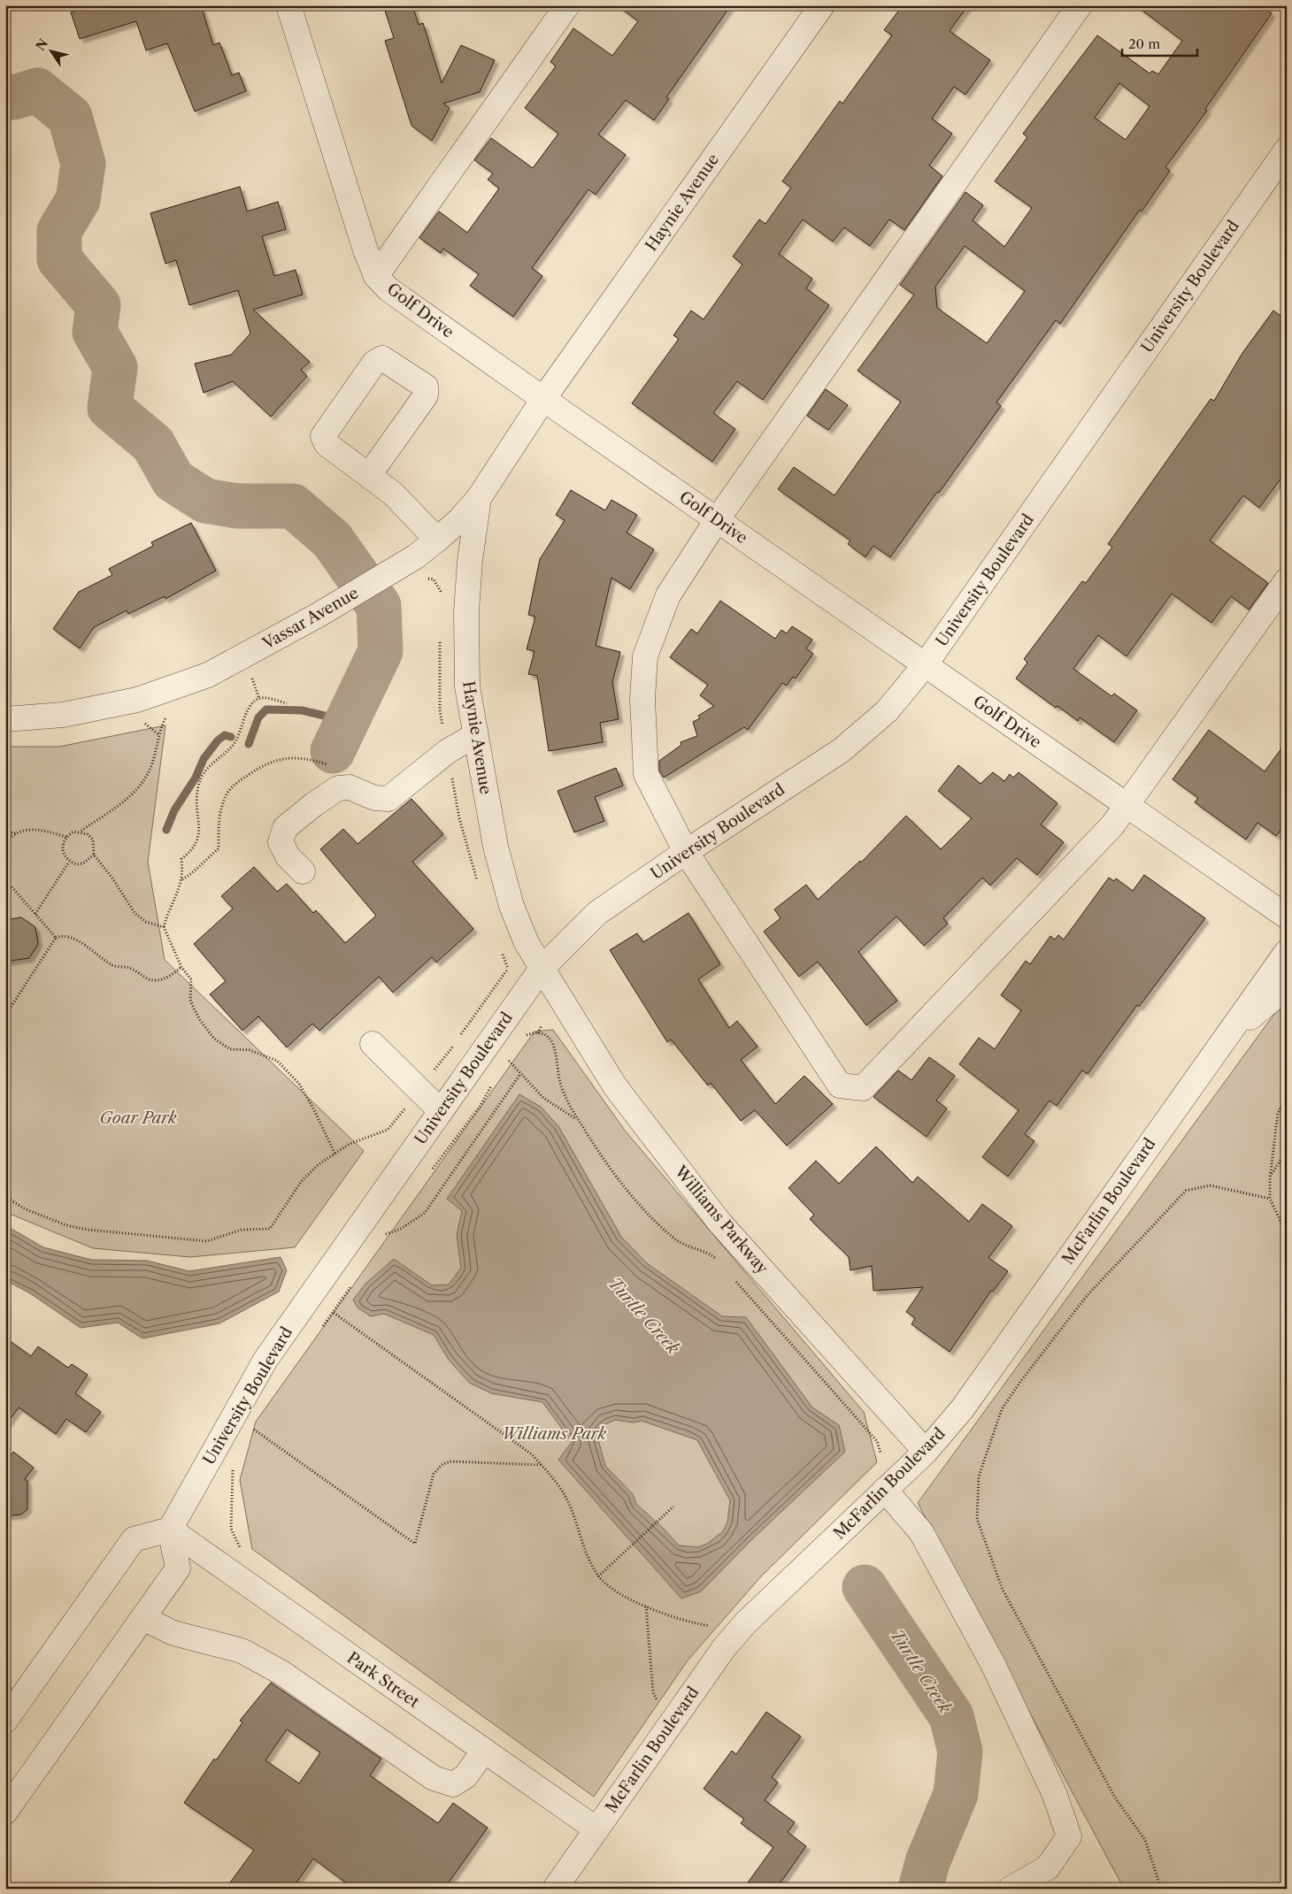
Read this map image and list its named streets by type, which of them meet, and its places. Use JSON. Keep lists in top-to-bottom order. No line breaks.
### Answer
{"streets":{"street":["Haynie Avenue","University Boulevard","Golf Drive","Vassar Avenue","McFarlin Boulevard","Williams Parkway","Park Street"]},"crossings":[["Haynie Avenue","University Boulevard"],["Haynie Avenue","Golf Drive"],["Haynie Avenue","Vassar Avenue"],["Haynie Avenue","Williams Parkway"],["University Boulevard","Golf Drive"],["University Boulevard","Williams Parkway"],["University Boulevard","Park Street"],["Golf Drive","Vassar Avenue"],["McFarlin Boulevard","Williams Parkway"],["McFarlin Boulevard","Park Street"]],"water":["Turtle Creek"],"parks":["Goar Park","Williams Park"],"scale_bar":"20 m","north":"top left"}
